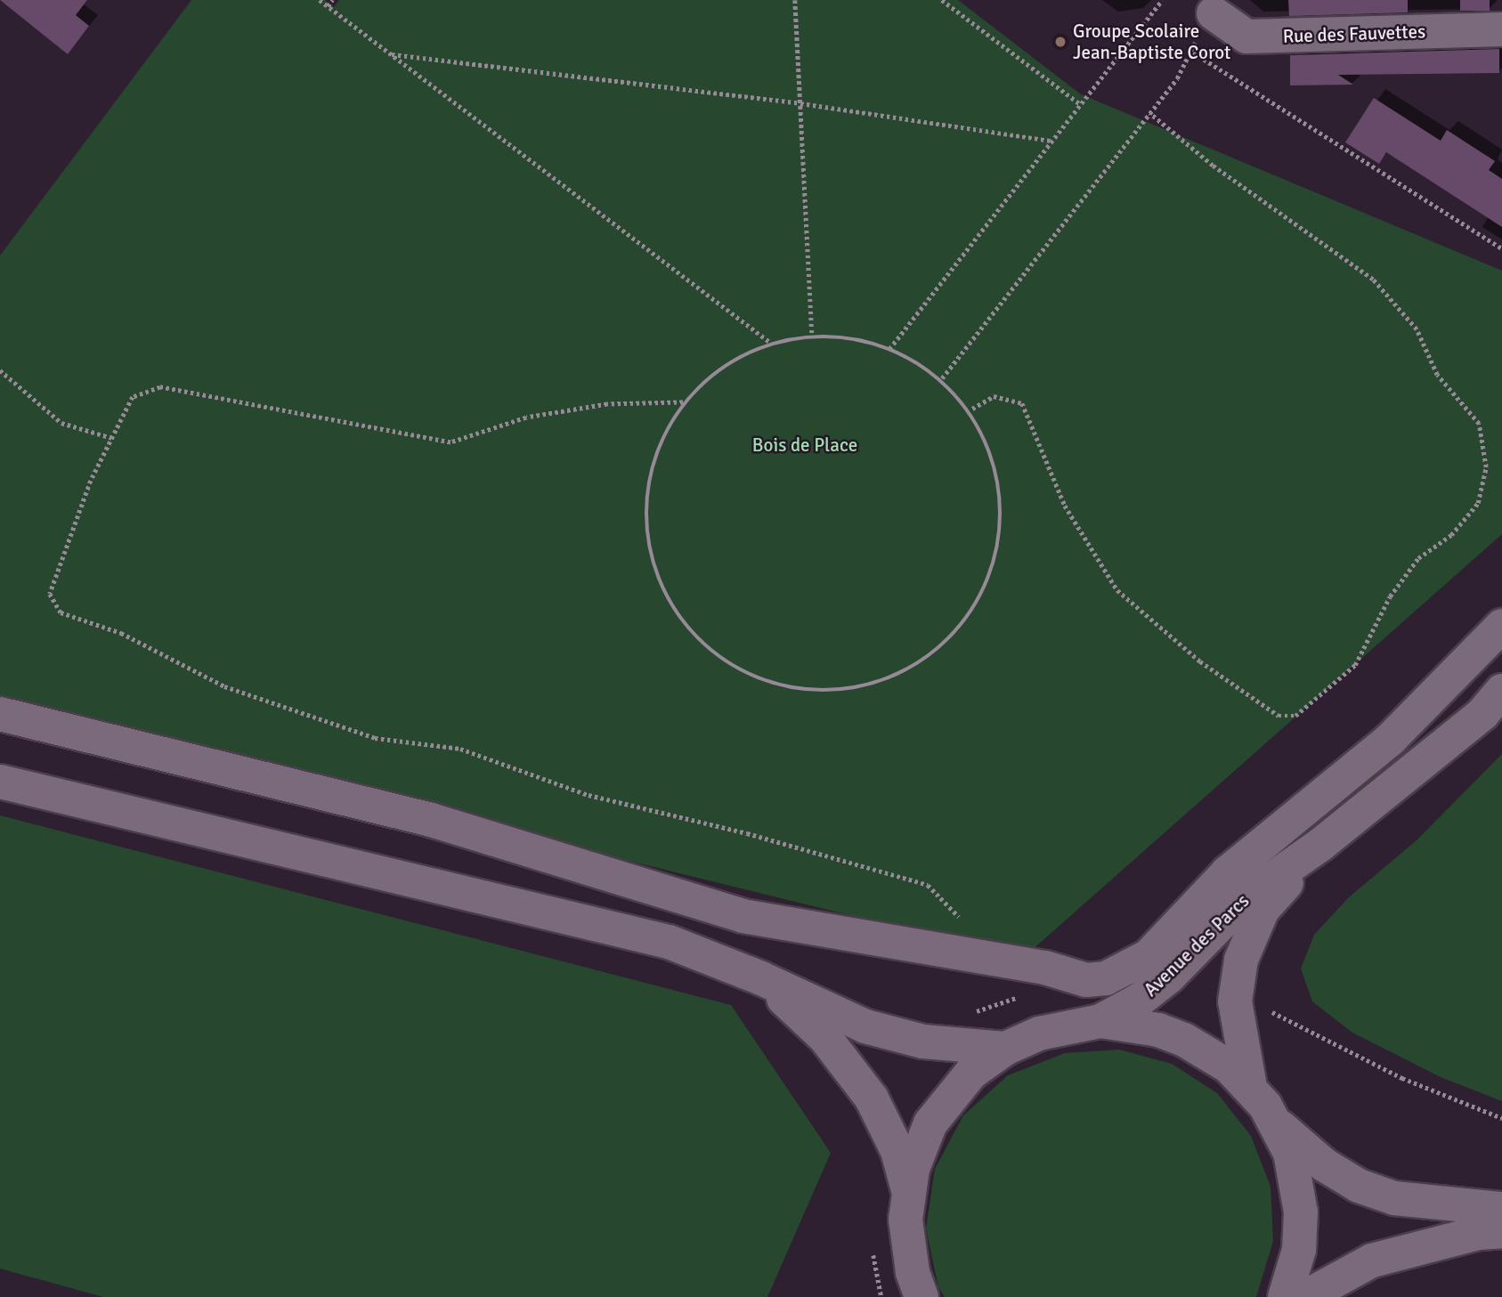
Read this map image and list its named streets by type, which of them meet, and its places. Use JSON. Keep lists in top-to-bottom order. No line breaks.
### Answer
{"streets":{"street":["Rue des Fauvettes","Avenue des Parcs"]},"parks":["Bois de Place"],"places":["Groupe Scolaire Jean-Baptiste Corot"]}
